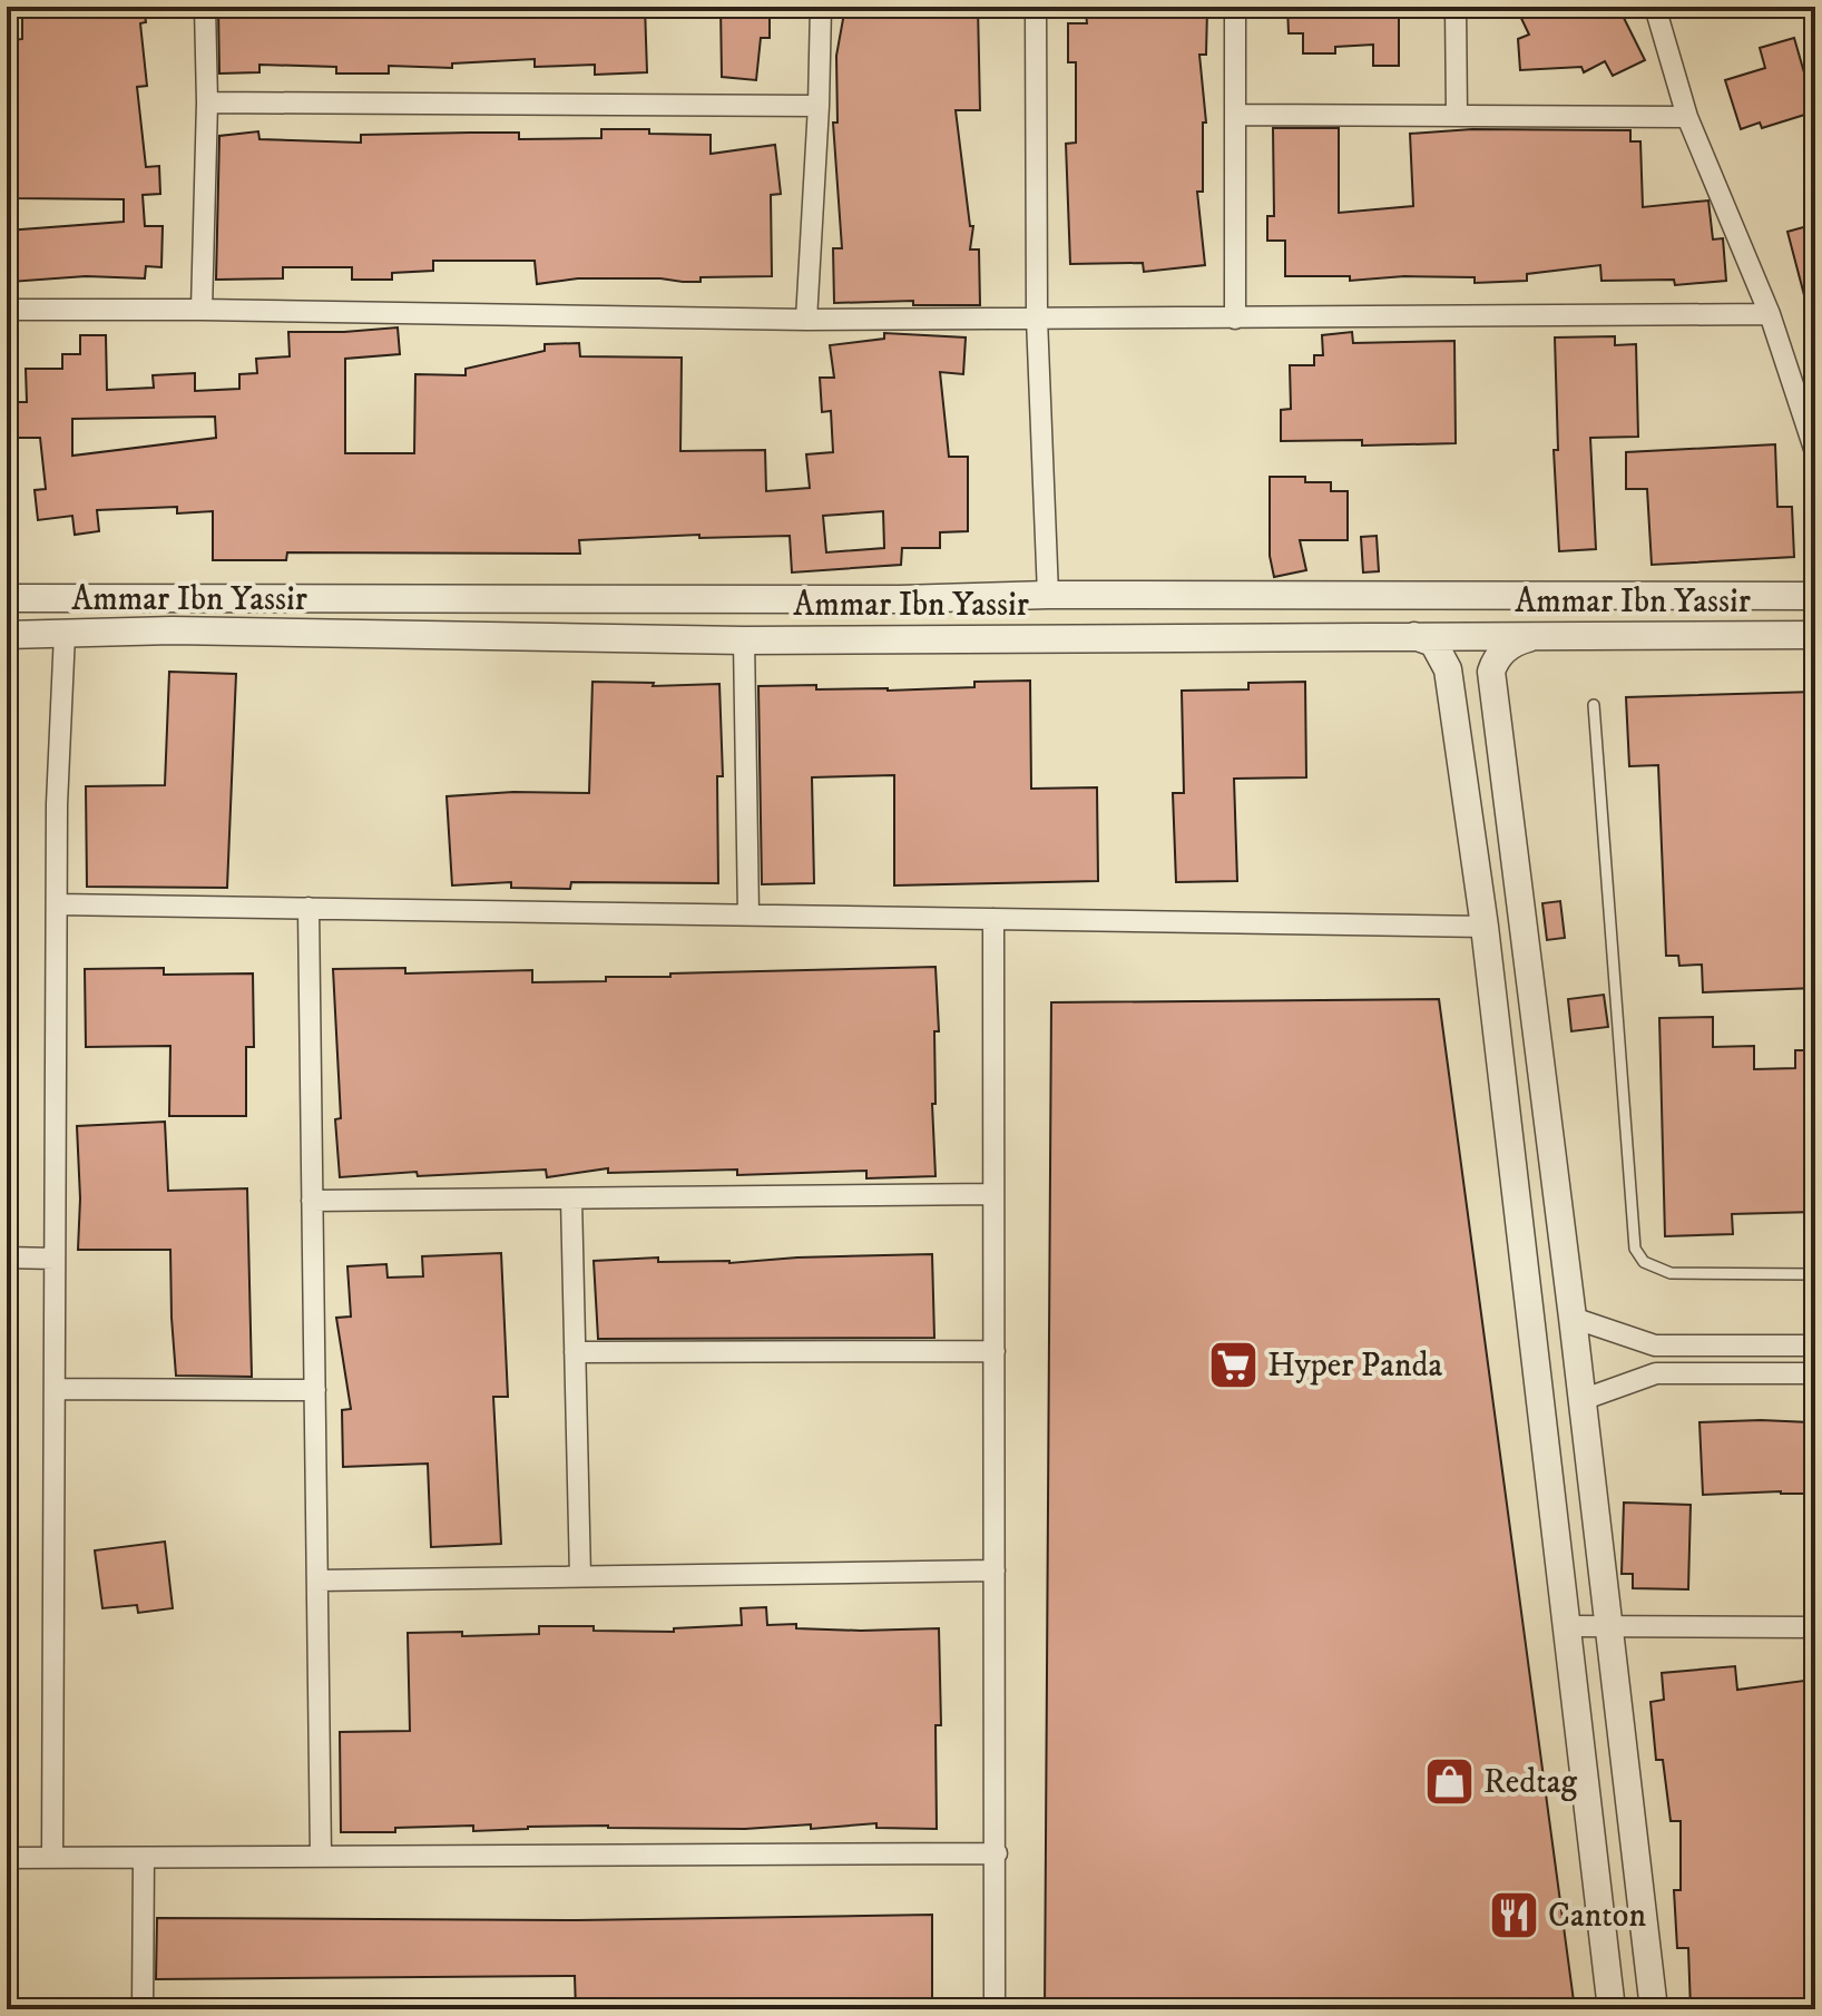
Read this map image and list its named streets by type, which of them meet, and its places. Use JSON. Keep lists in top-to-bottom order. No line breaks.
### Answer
{"streets":{"street":["Ammar Ibn Yassir"]},"places":{"supermarket":["Hyper Panda"],"shop":["Redtag"],"restaurant":["Canton"]}}
